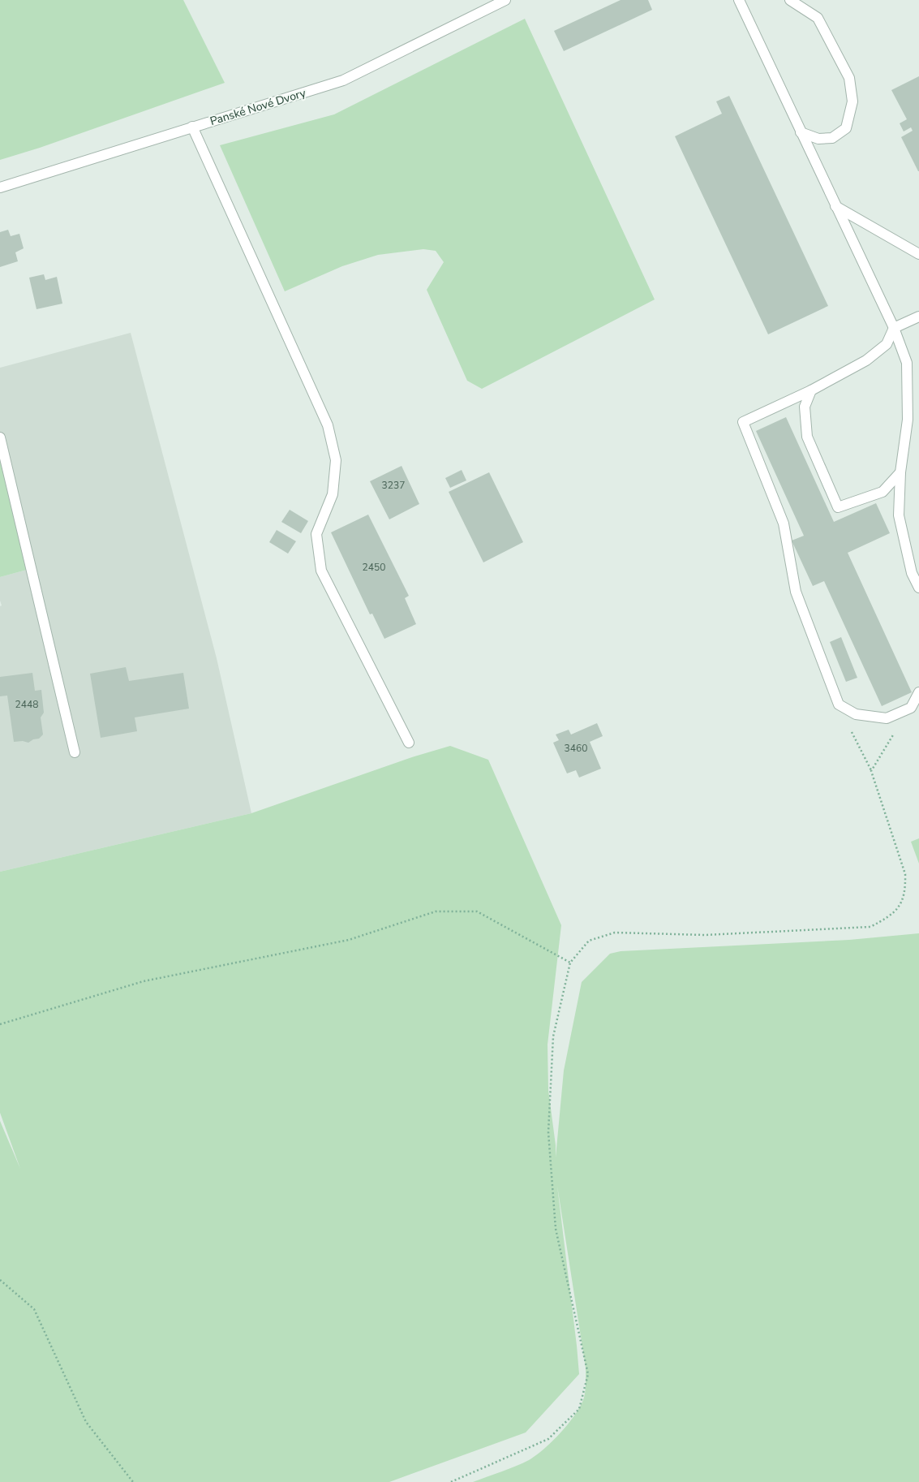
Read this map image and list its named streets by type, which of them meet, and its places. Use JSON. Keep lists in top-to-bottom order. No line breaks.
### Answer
{"streets":{"street":["Panské Nové Dvory"]},"house_numbers":["3237","2450","2448","3460"]}
